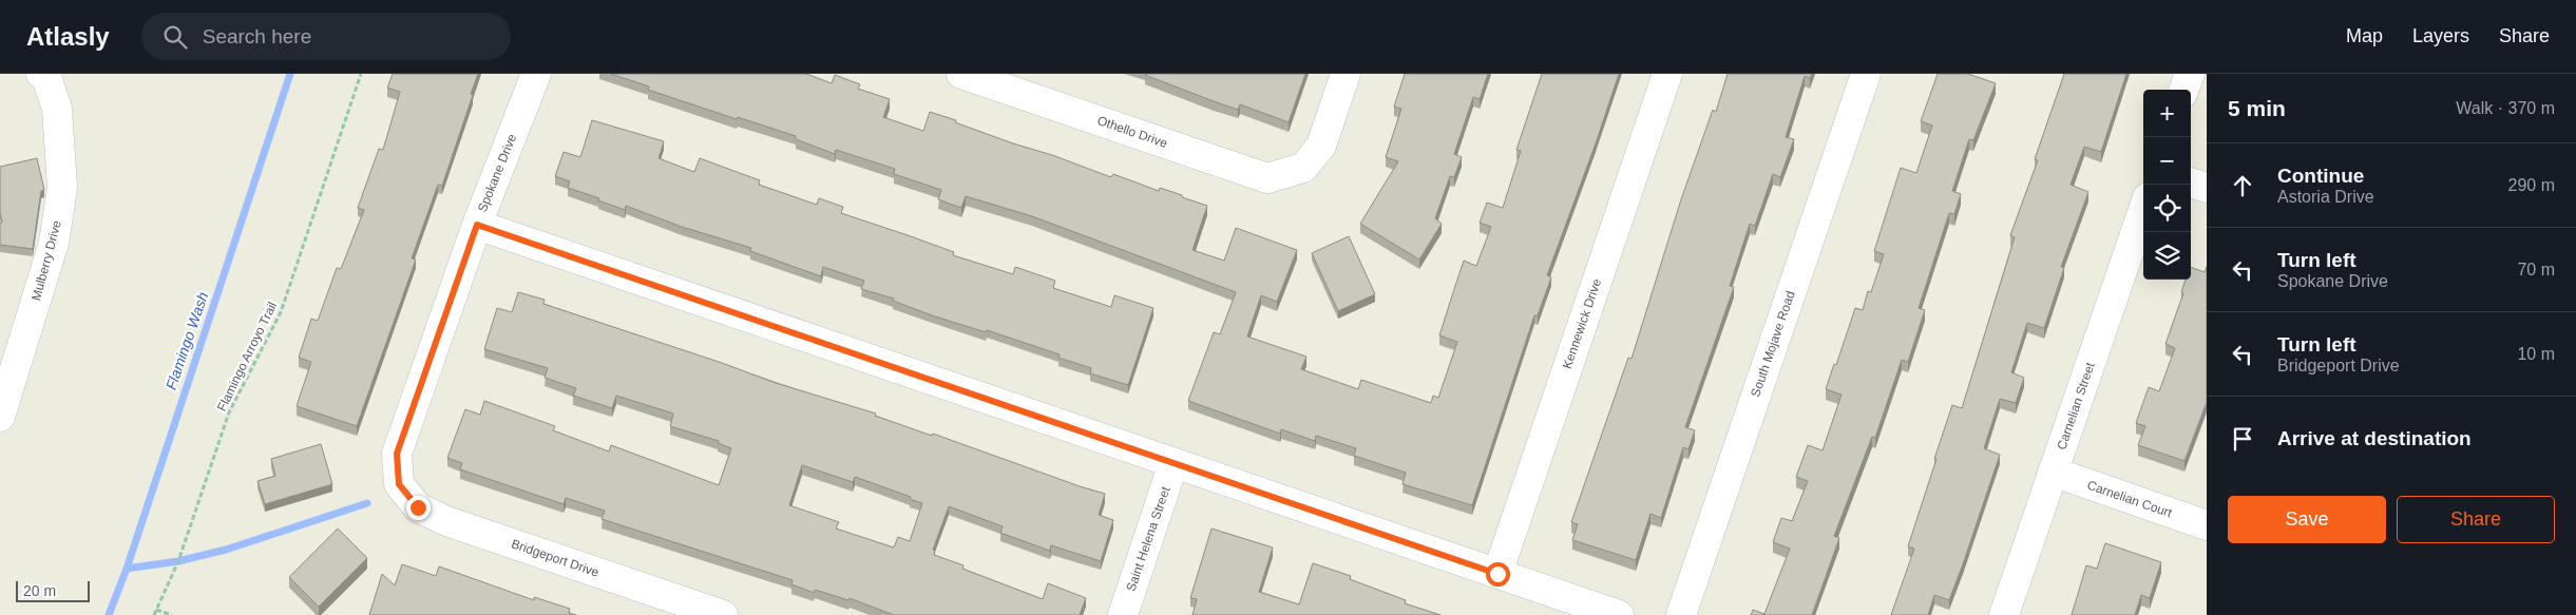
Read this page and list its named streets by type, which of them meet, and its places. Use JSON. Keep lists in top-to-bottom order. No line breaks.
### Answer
{"streets":{"street":["Othello Drive","Spokane Drive","Mulberry Drive","Kennewick Drive","South Mojave Road","Carnelian Street","Carnelian Court","Saint Helena Street","Bridgeport Drive"],"path":["Flamingo Arroyo Trail"]},"crossings":[["Spokane Drive","Bridgeport Drive"],["Carnelian Street","Carnelian Court"]],"water":["Flamingo Wash"],"scale_bar":"20 m","page":{"header":"Atlasly","search":"Search here","nav":["Map","Layers","Share"],"heading":["5 min","Walk · 370 m"],"map_buttons":["+","−"],"list":[["Continue","Astoria Drive","290 m"],["Turn left","Spokane Drive","70 m"],["Turn left","Bridgeport Drive","10 m"],"Arrive at destination"],"buttons":["Save","Share"],"scale":"20 m"}}
